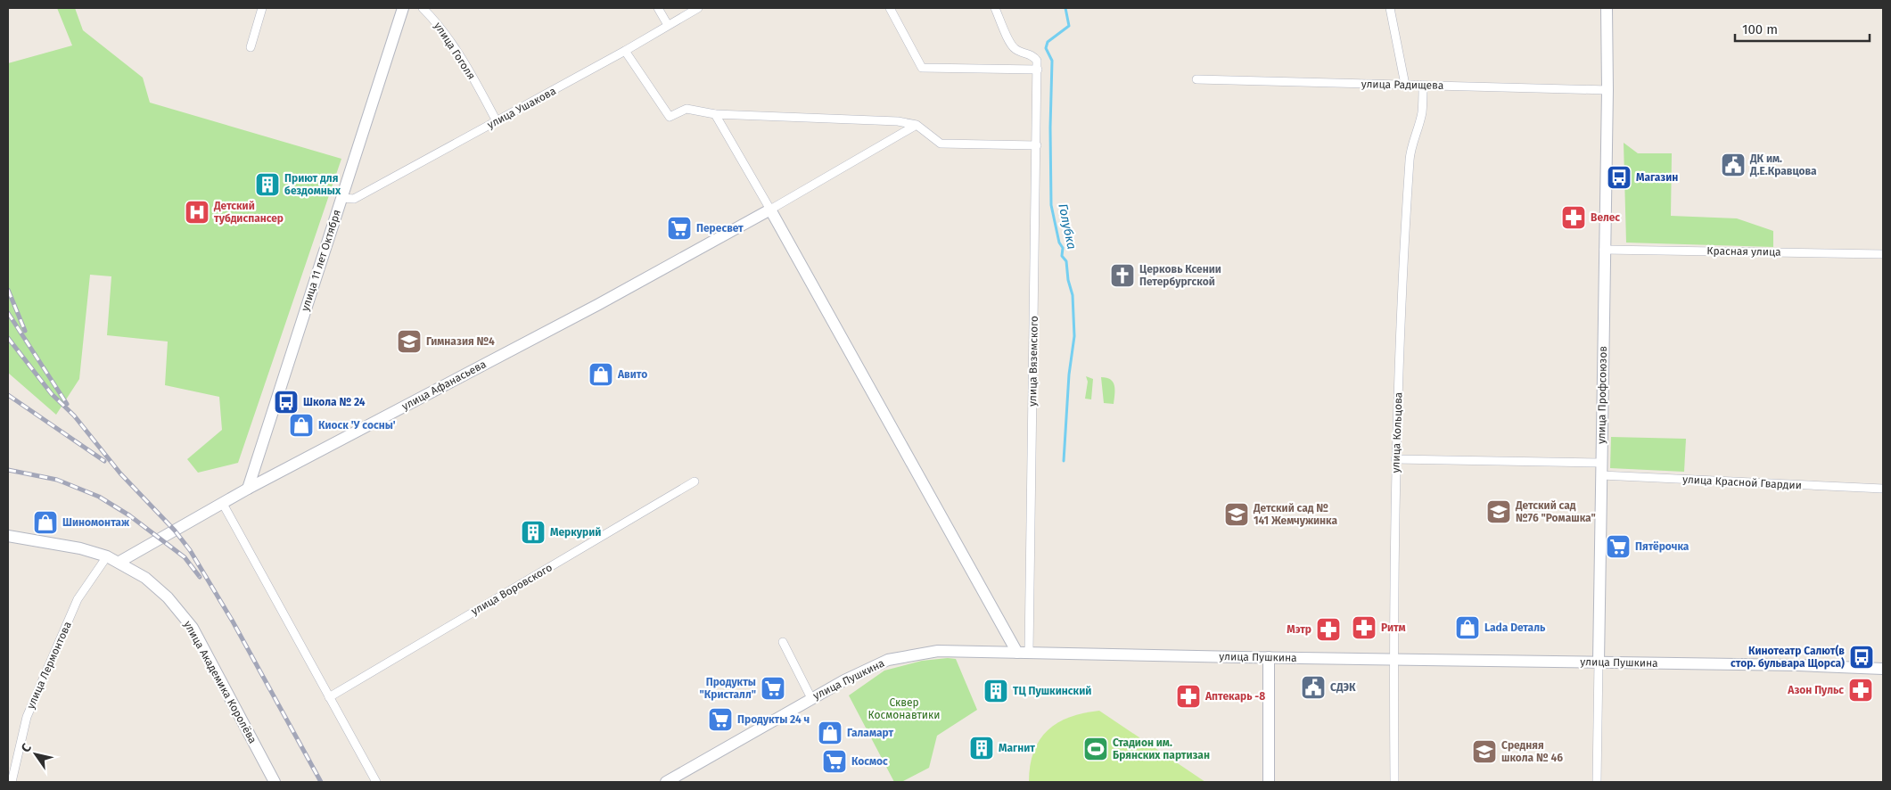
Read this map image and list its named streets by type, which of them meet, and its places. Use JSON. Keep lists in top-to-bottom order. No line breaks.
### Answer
{"streets":{"street":["улица Гоголя","улица Радищева","улица Ушакова","Красная улица","улица 11 лет Октября","улица Вяземского","улица Афанасьева","улица Профсоюзов","улица Кольцова","улица Красной Гвардии","улица Воровского","улица Пушкина","улица Лермонтова","улица Академика Королёва"]},"crossings":[["улица Гоголя","улица Ушакова"],["улица Радищева","улица Профсоюзов"],["улица Радищева","улица Кольцова"],["улица Ушакова","улица 11 лет Октября"],["Красная улица","улица Профсоюзов"],["улица 11 лет Октября","улица Афанасьева"],["улица Вяземского","улица Пушкина"],["улица Афанасьева","улица Академика Королёва"],["улица Профсоюзов","улица Красной Гвардии"],["улица Профсоюзов","улица Пушкина"],["улица Кольцова","улица Пушкина"],["улица Лермонтова","улица Академика Королёва"]],"water":["Голубка"],"parks":["Сквер Космонавтики"],"places":{"public building":["ДК им. Д.Е.Кравцова","СДЭК"],"bus stop":["Магазин","Школа № 24","Кинотеатр Салют(в стор. бульвара Щорса)"],"building":["Приют для бездомных","Меркурий","ТЦ Пушкинский","Магнит"],"hospital":["Детский тубдиспансер"],"pharmacy":["Велес","Ритм","Мэтр","Азон Пульс","Аптекарь -8"],"supermarket":["Пересвет","Пятёрочка","Продукты \"Кристалл\"","Продукты 24 ч","Космос"],"church":["Церковь Ксении Петербургской"],"school or university":["Гимназия №4","Детский сад №76 \"Ромашка\"","Детский сад № 141 Жемчужинка","Средняя школа № 46"],"shop":["Авито","Киоск 'У сосны'","Шиномонтаж","Lada Dеталь","Галамарт"],"sports":["Стадион им. Брянских партизан"]},"scale_bar":"100 m","north":"top left"}
